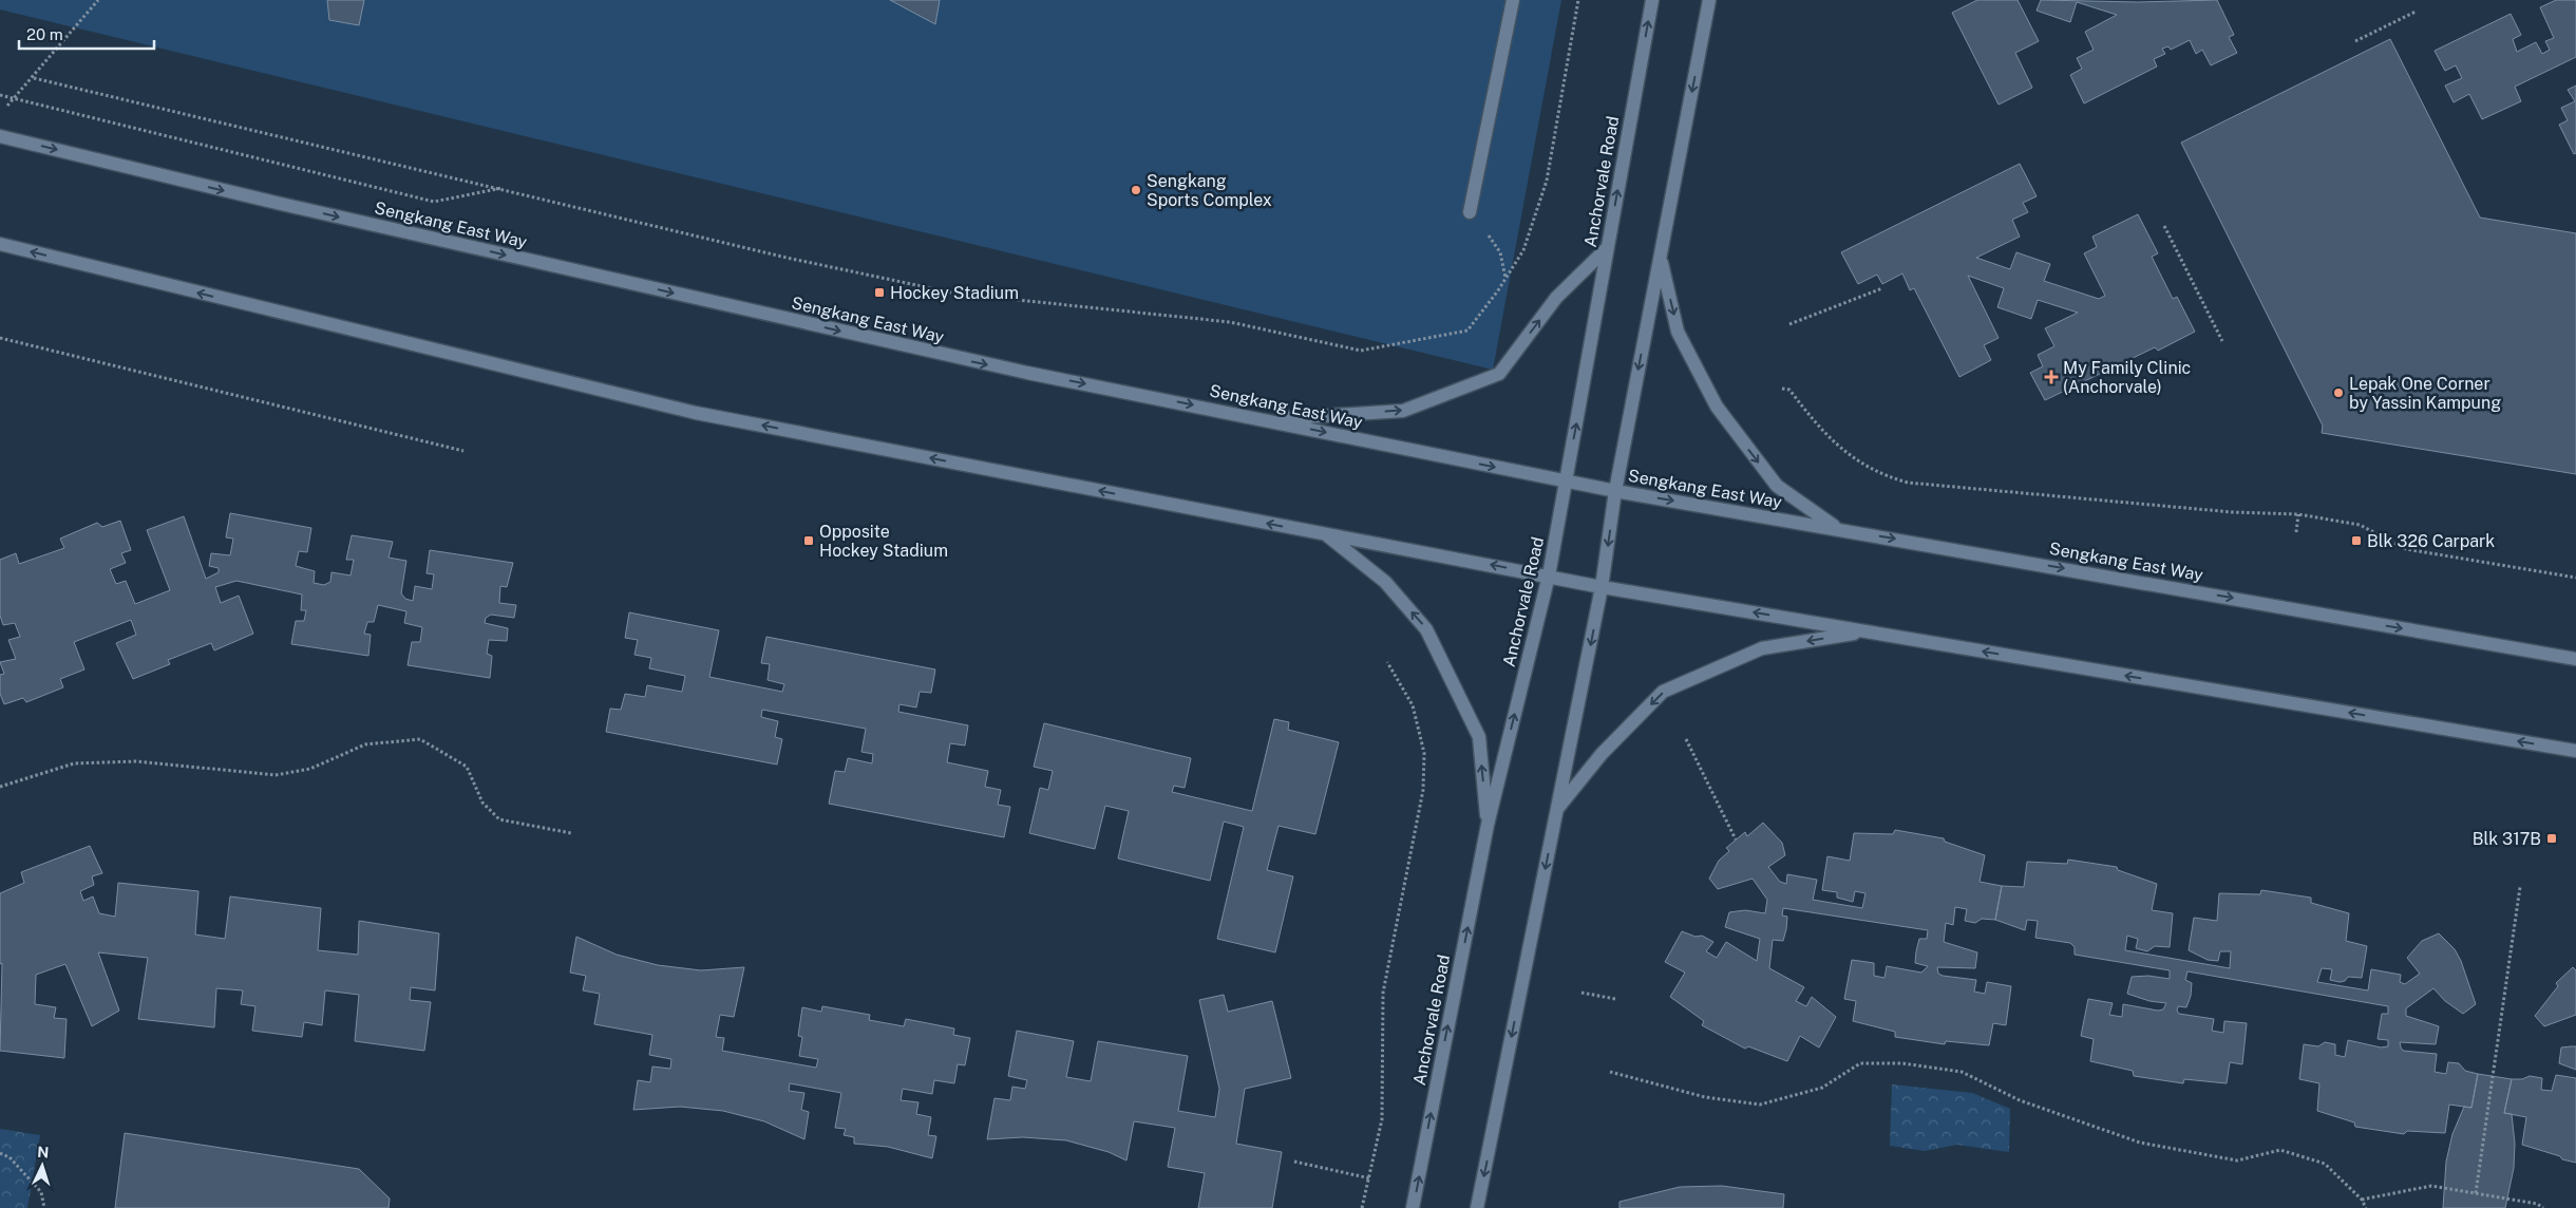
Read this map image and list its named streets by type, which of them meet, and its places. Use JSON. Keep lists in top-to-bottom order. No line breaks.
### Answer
{"streets":{"main road":["Anchorvale Road","Sengkang East Way"]},"crossings":[["Anchorvale Road","Sengkang East Way"]],"places":{"other":["Sengkang Sports Complex","Lepak One Corner by Yassin Kampung"],"transit":["Hockey Stadium","Opposite Hockey Stadium","Blk 326 Carpark","Blk 317B"],"health":["My Family Clinic (Anchorvale)"]},"scale_bar":"20 m","north":"top"}
